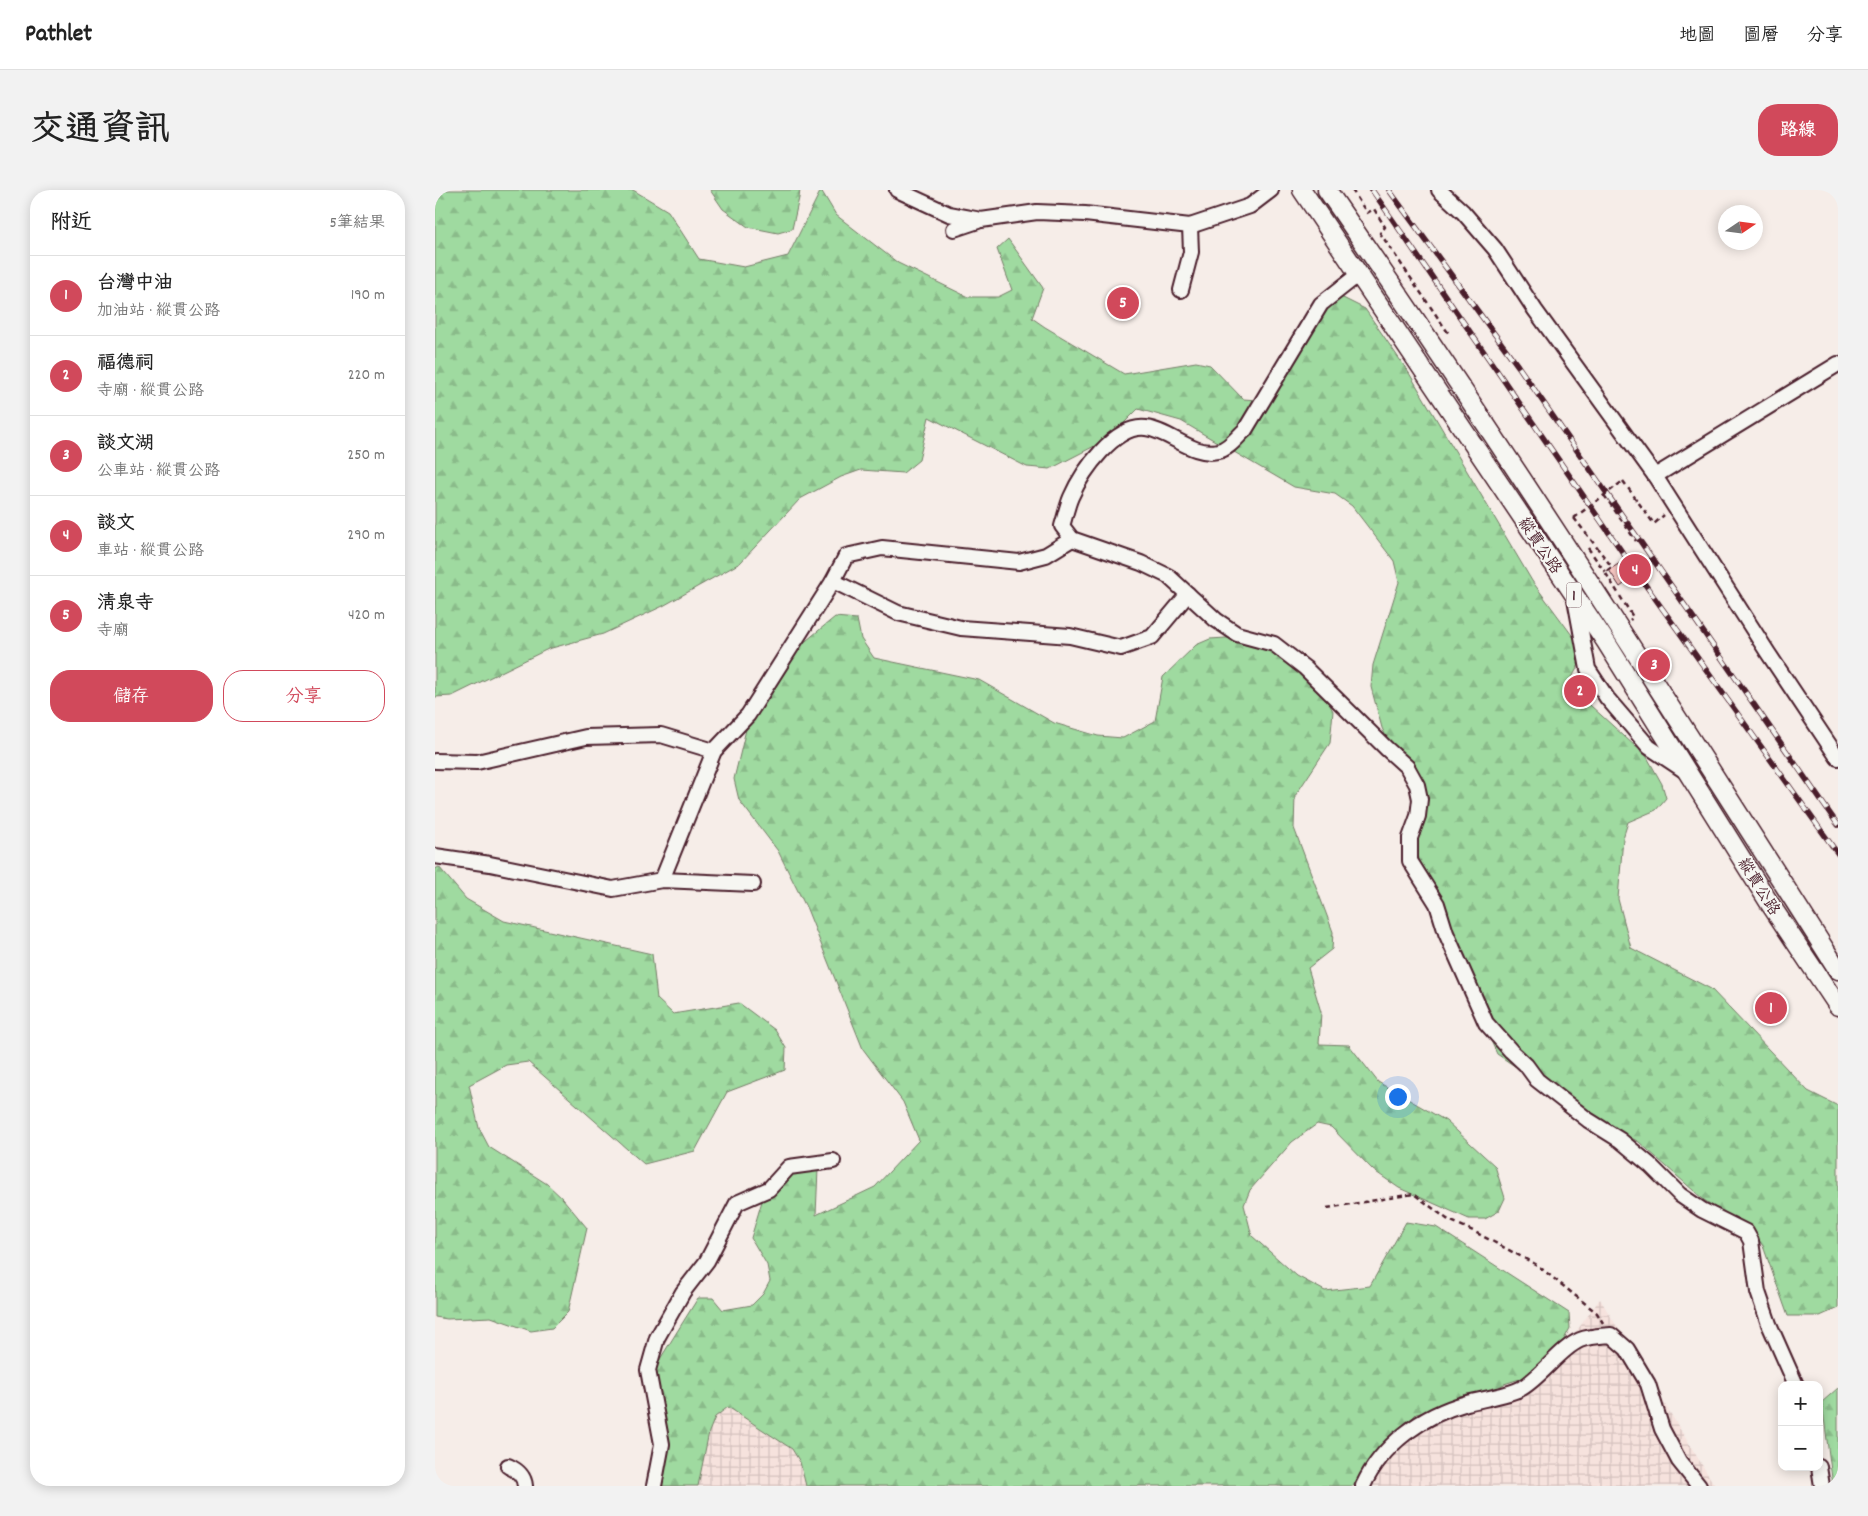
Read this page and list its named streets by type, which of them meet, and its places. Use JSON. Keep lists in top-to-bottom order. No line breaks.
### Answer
{"streets":{"main road":["縱貫公路","1"]},"north":"right","page":{"header":"Pathlet","nav":["地圖","圖層","分享"],"title":"交通資訊","buttons":["路線",["儲存","分享"]],"heading":["附近","5筆結果"],"list":[{"mark":"1","name":"台灣中油","note":"加油站 · 縱貫公路","value":"190 m"},{"mark":"2","name":"福德祠","note":"寺廟 · 縱貫公路","value":"220 m"},{"mark":"3","name":"談文湖","note":"公車站 · 縱貫公路","value":"250 m"},{"mark":"4","name":"談文","note":"車站 · 縱貫公路","value":"290 m"},{"mark":"5","name":"清泉寺","note":"寺廟","value":"420 m"}],"pins":["5","4","3","2","1"],"map_buttons":["+","−"]}}
